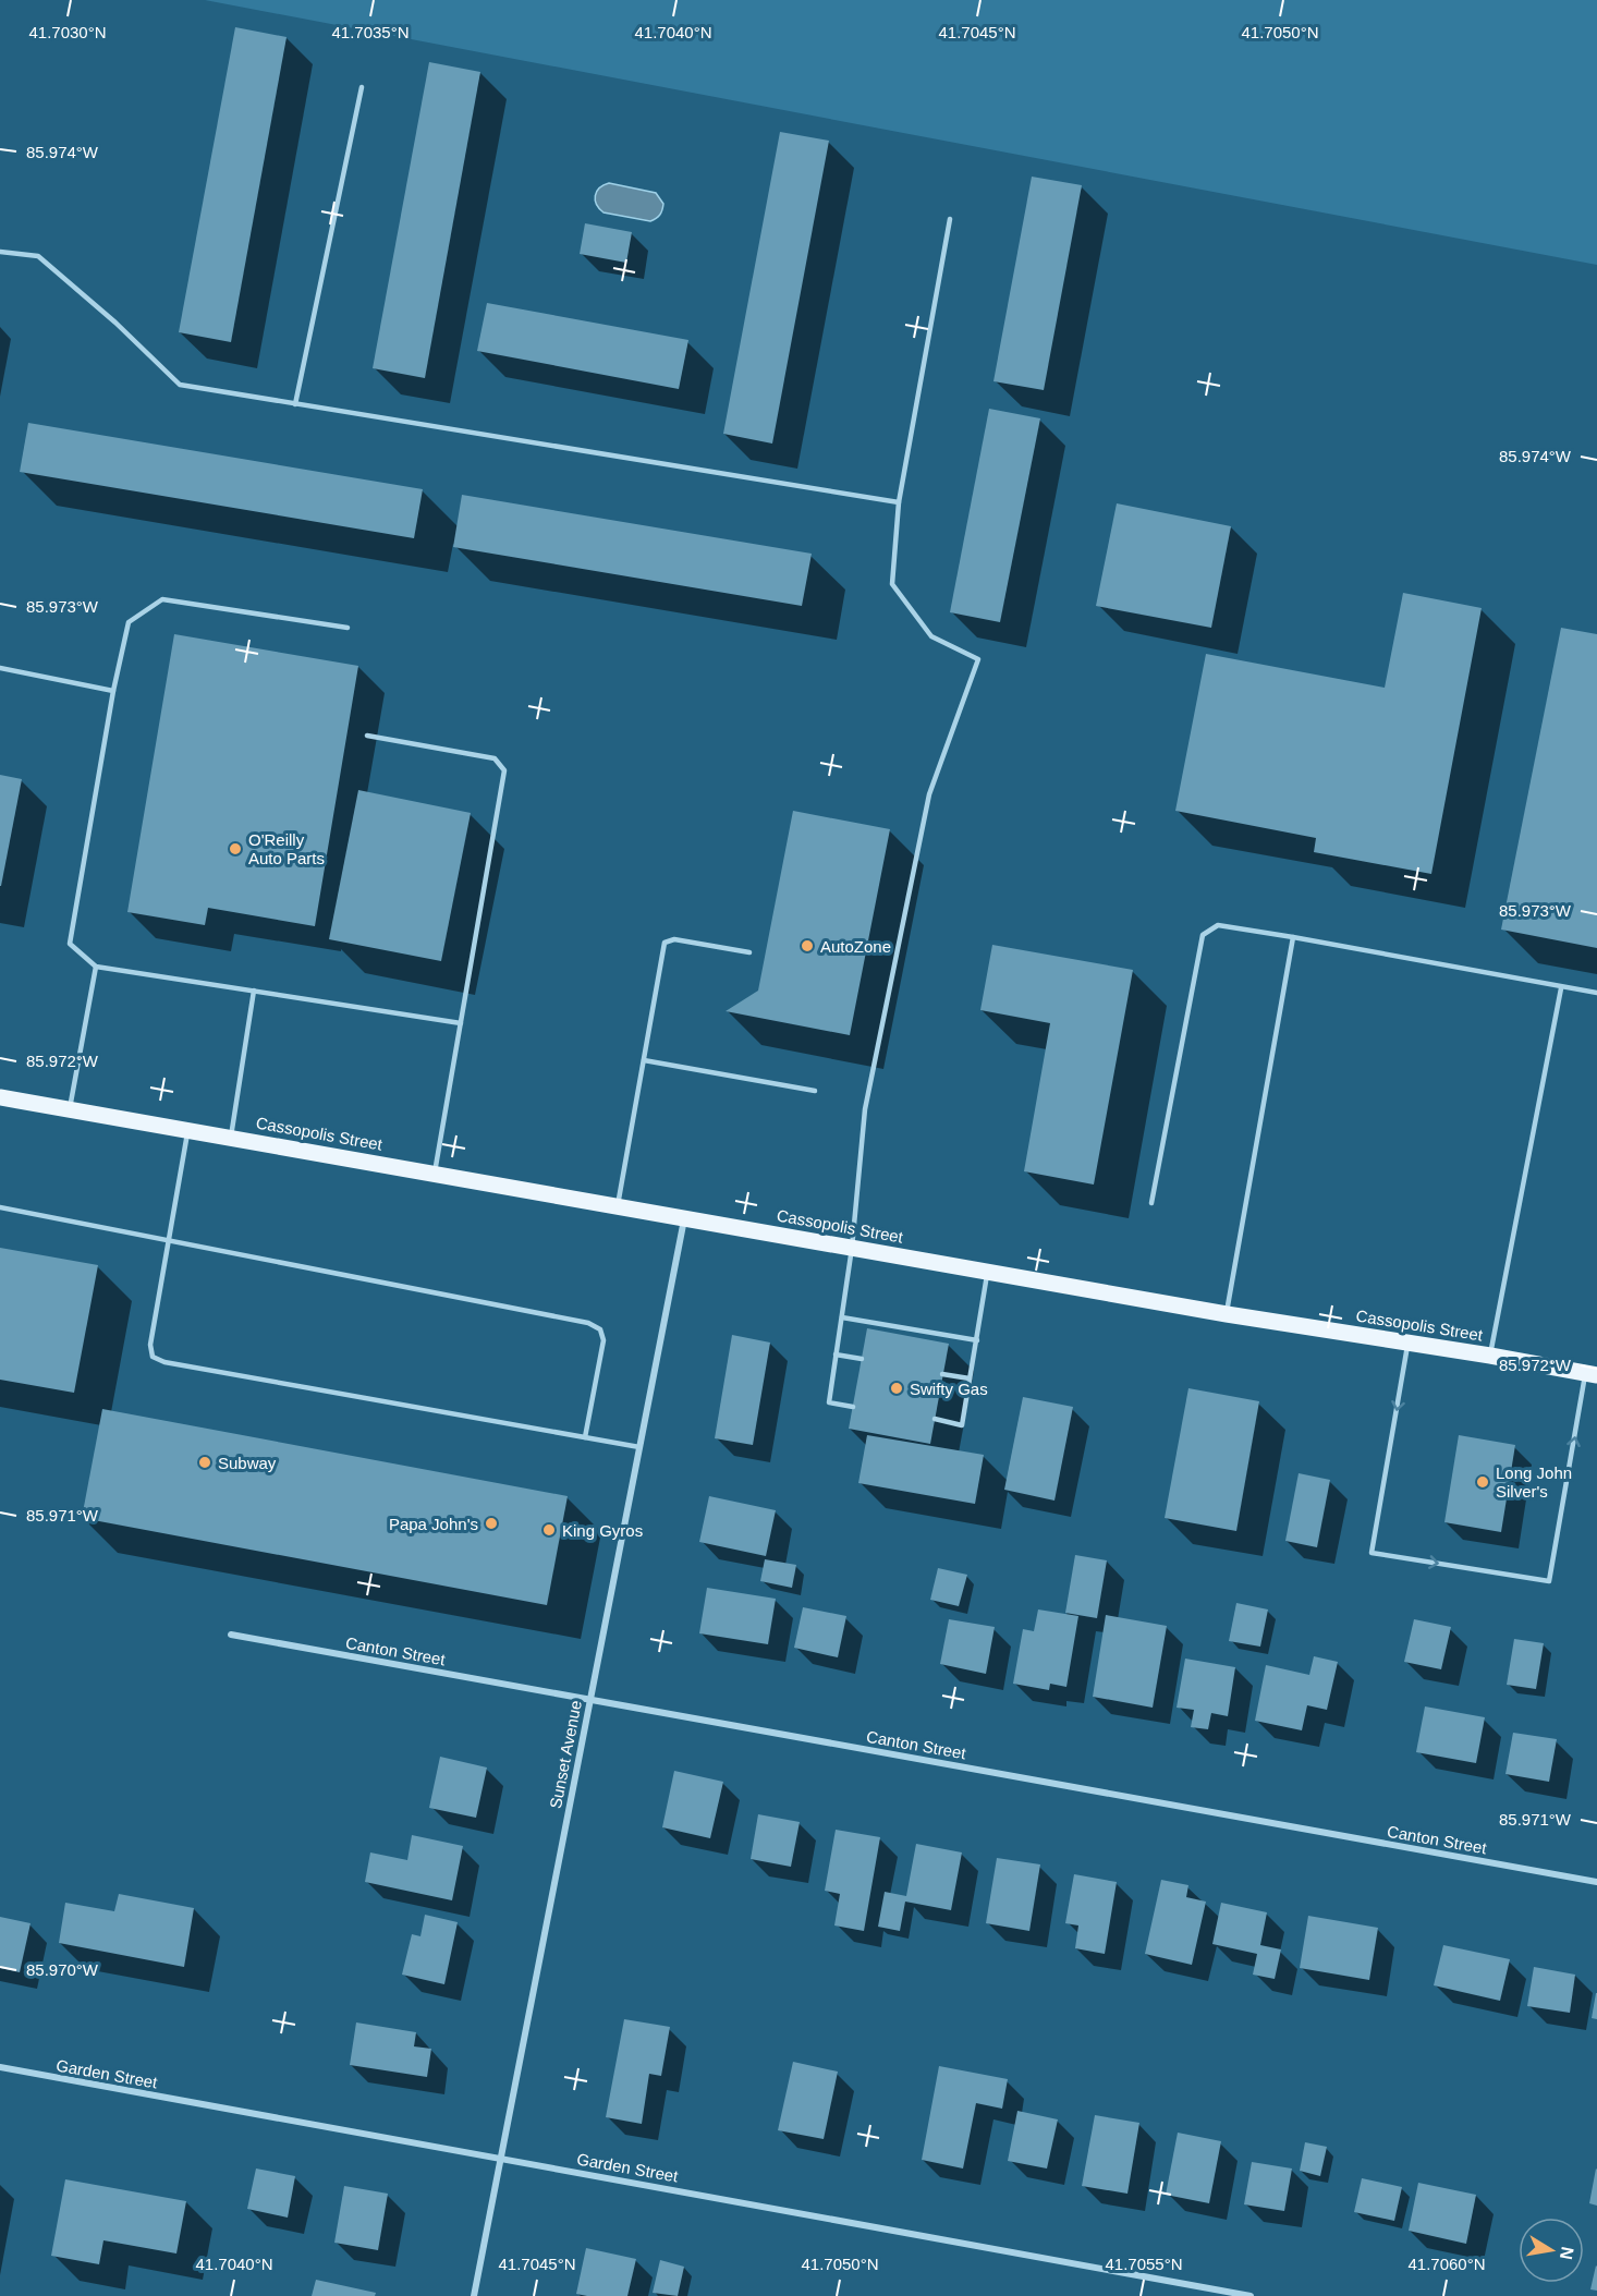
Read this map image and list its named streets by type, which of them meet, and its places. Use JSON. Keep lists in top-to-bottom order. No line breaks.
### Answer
{"streets":{"main road":["Cassopolis Street"],"street":["Canton Street","Sunset Avenue","Garden Street"]},"crossings":[["Cassopolis Street","Sunset Avenue"],["Canton Street","Sunset Avenue"],["Sunset Avenue","Garden Street"]],"places":["O'Reilly Auto Parts","AutoZone","Swifty Gas","Subway","Long John Silver's","Papa John's","King Gyros"],"north":"right","coordinates":["41.7030°N","41.7035°N","41.7040°N","41.7045°N","41.7050°N","85.974°W","85.973°W","85.972°W","85.971°W","85.970°W","41.7055°N","41.7060°N"]}
